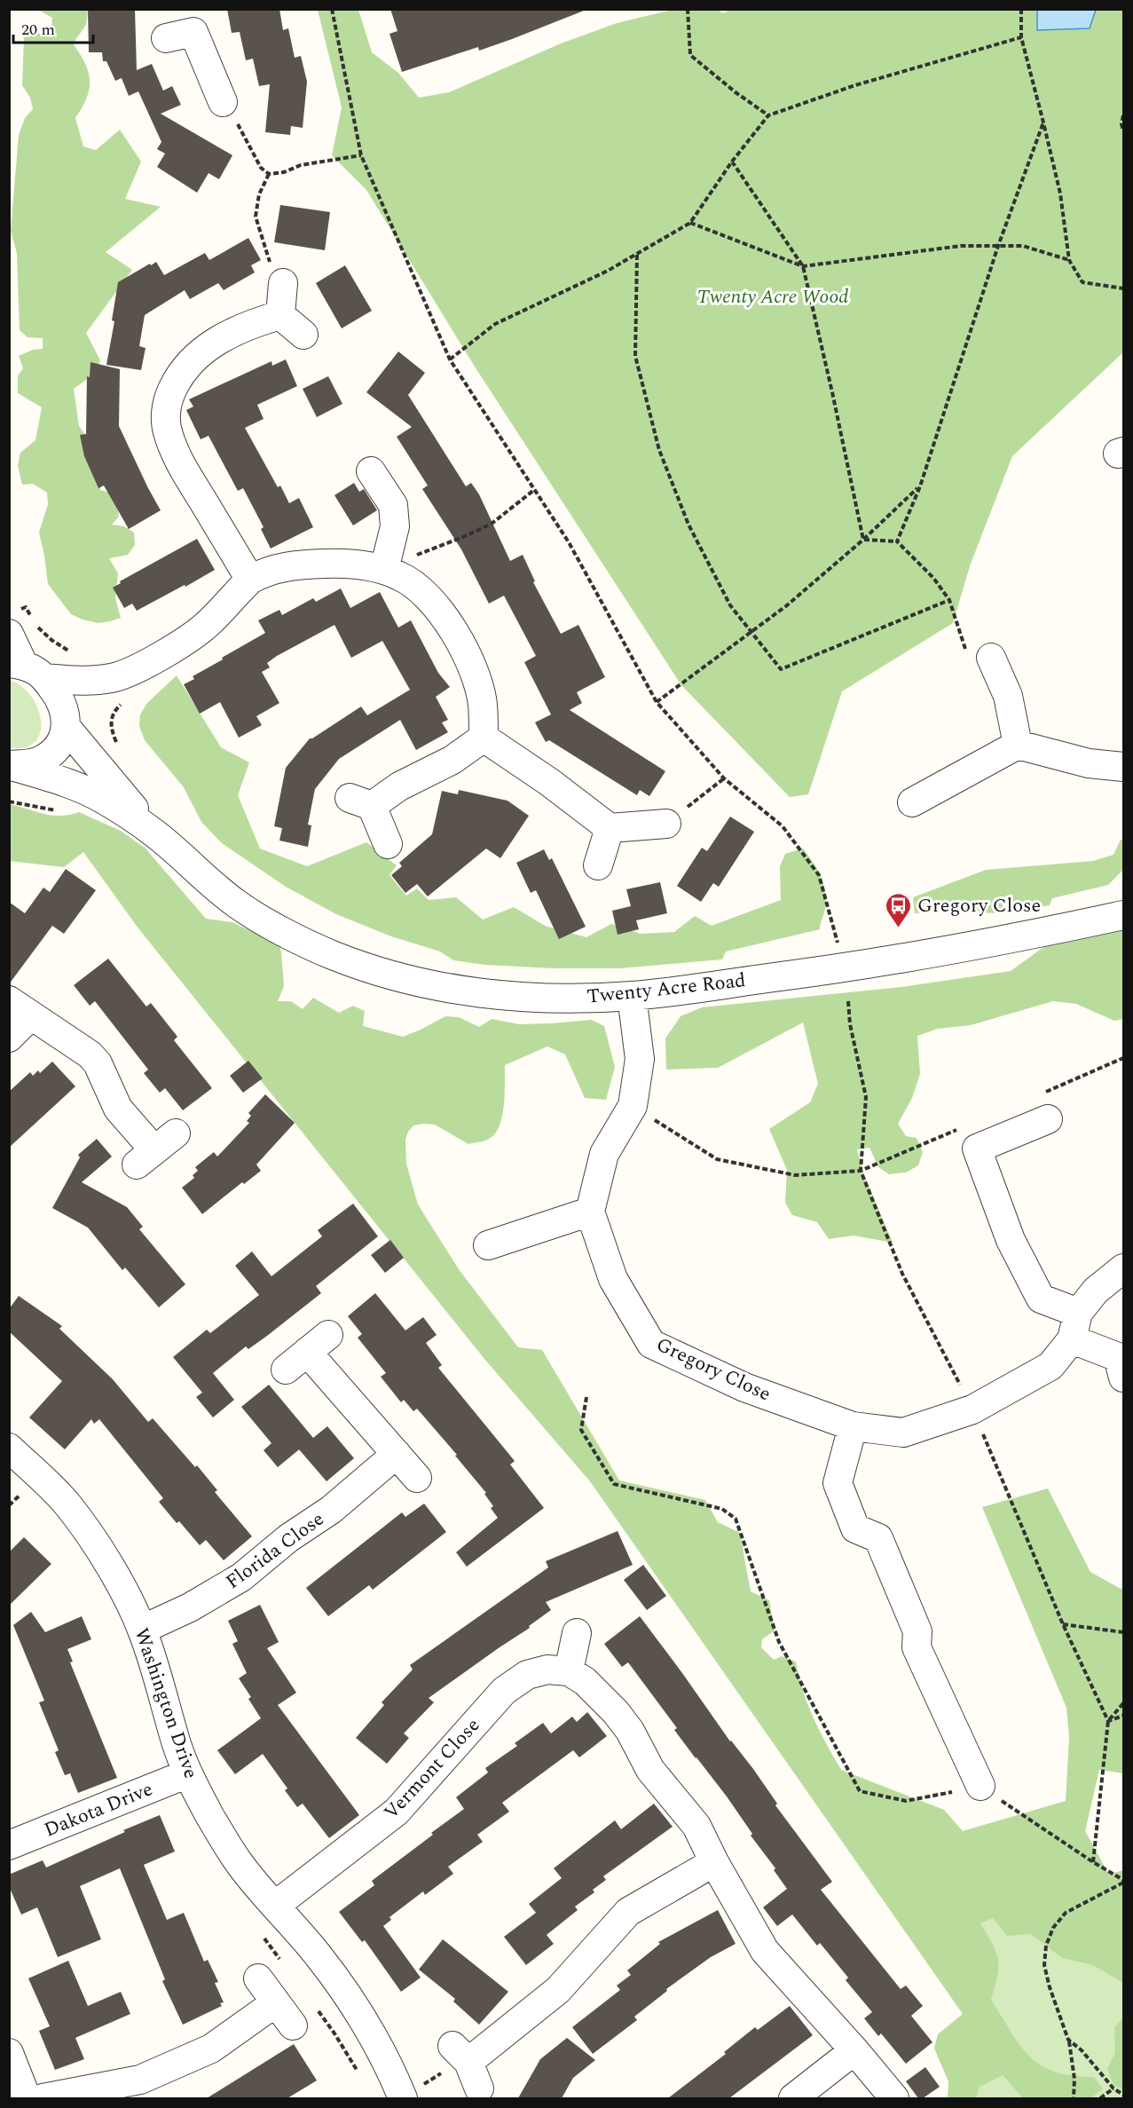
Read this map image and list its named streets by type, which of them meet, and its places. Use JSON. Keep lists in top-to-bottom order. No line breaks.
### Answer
{"streets":{"street":["Twenty Acre Road","Gregory Close","Florida Close","Washington Drive","Vermont Close","Dakota Drive"]},"crossings":[["Florida Close","Washington Drive"],["Washington Drive","Vermont Close"],["Washington Drive","Dakota Drive"]],"parks":["Twenty Acre Wood"],"places":{"bus stop":["Gregory Close"]},"scale_bar":"20 m"}
